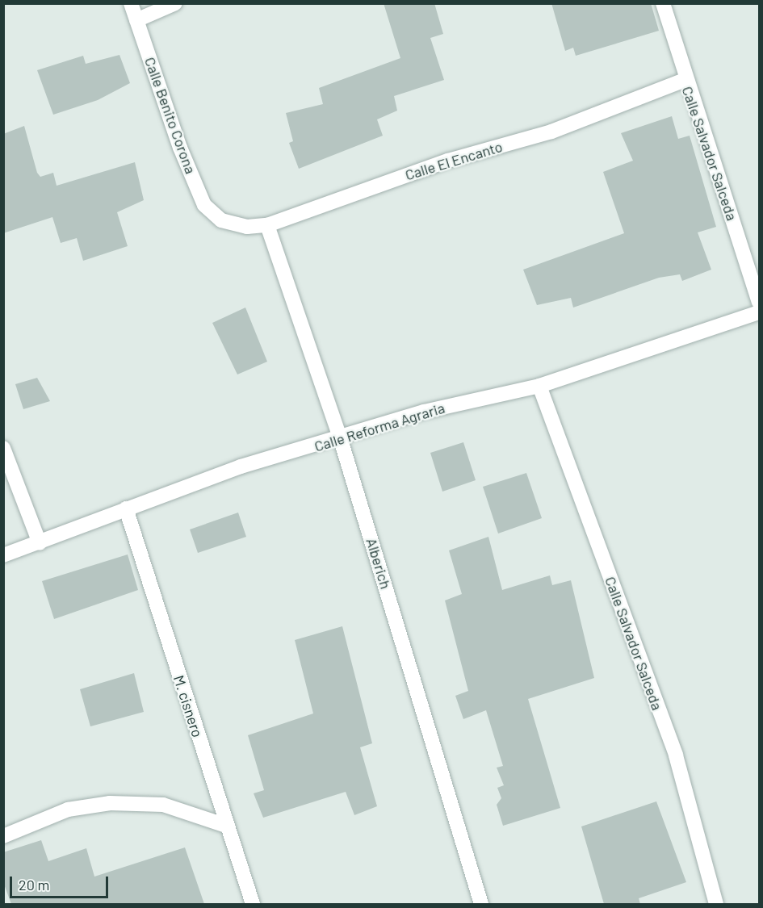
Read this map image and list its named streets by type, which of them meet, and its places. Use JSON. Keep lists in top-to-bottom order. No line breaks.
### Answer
{"streets":{"street":["Calle Benito Corona","Calle Salvador Salceda","Calle El Encanto","Calle Reforma Agraria","Alberich","M. cisnero"]},"crossings":[["Calle Benito Corona","Calle El Encanto"],["Calle Salvador Salceda","Calle El Encanto"],["Calle Salvador Salceda","Calle Reforma Agraria"],["Calle El Encanto","Alberich"],["Calle Reforma Agraria","Alberich"],["Calle Reforma Agraria","M. cisnero"]],"scale_bar":"20 m"}
